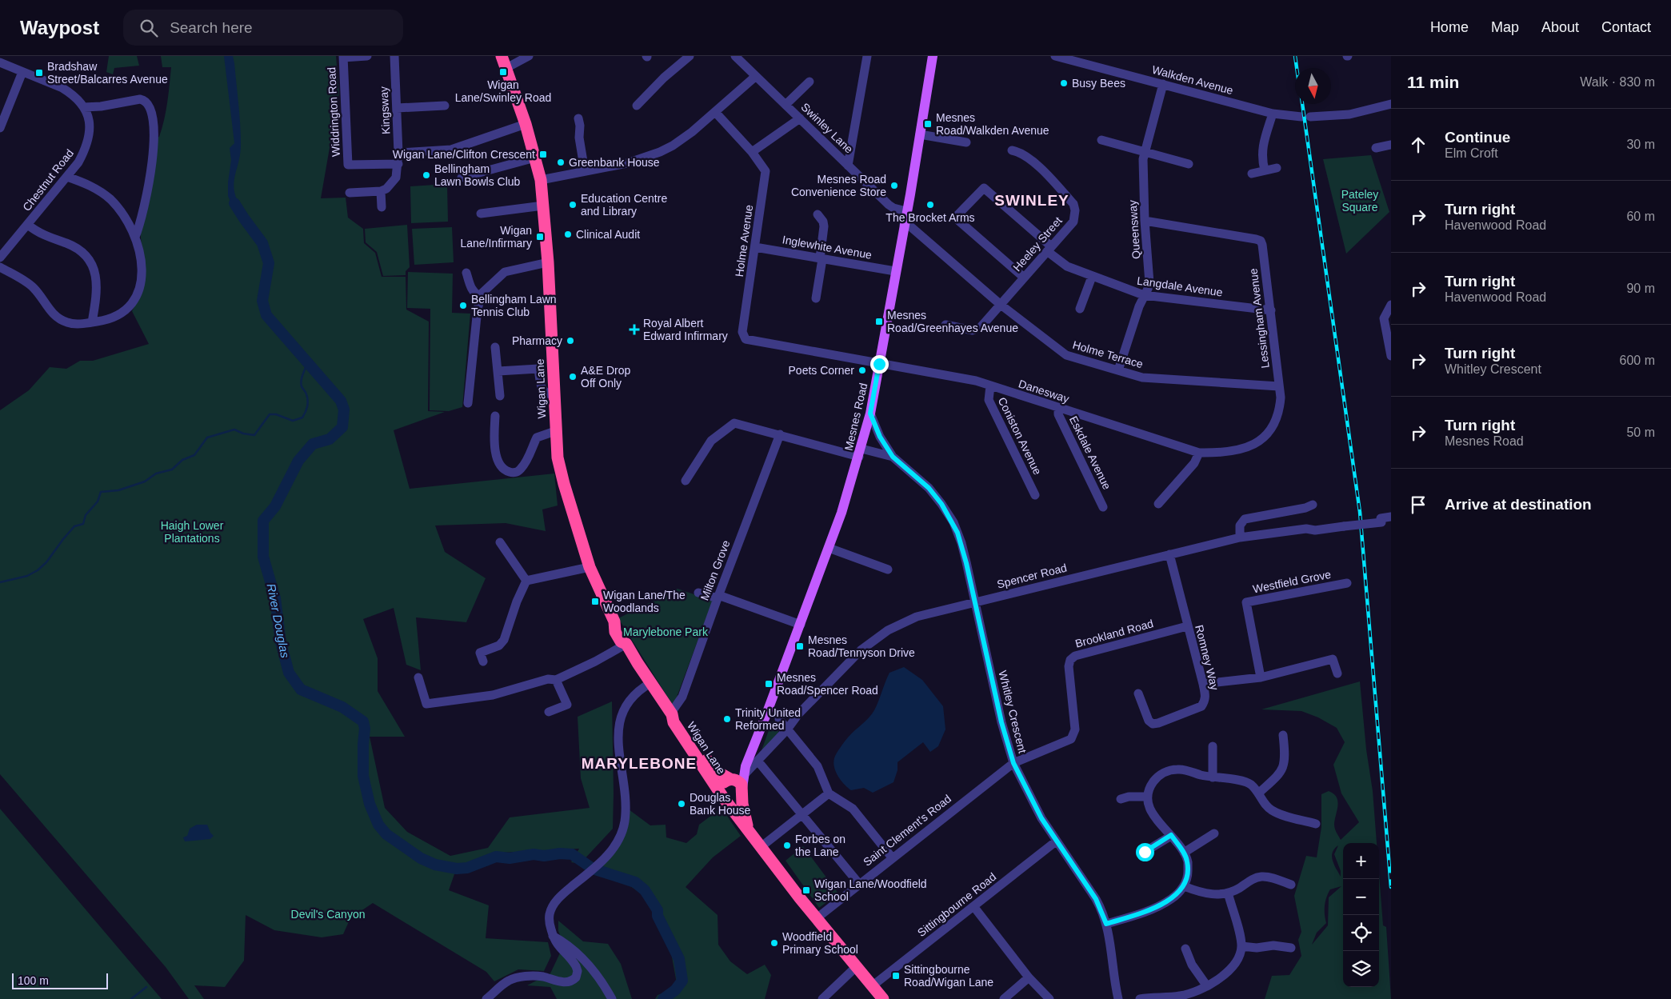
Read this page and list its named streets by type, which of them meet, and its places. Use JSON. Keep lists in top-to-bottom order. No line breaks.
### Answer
{"streets":{"highway":["Wigan Lane"],"main road":["Mesnes Road"],"street":["Walkden Avenue","Kingsway","Widdrington Road","Swinley Lane","Chestnut Road","Queensway","Holme Avenue","Heeley Street","Inglewhite Avenue","Langdale Avenue","Lessingham Avenue","Holme Terrace","Danesway","Coniston Avenue","Eskdale Avenue","Milton Grove","Spencer Road","Westfield Grove","Brookland Road","Romney Way","Whitley Crescent","Saint Clement's Road","Sittingbourne Road"]},"crossings":[["Walkden Avenue","Queensway"],["Kingsway","Widdrington Road"],["Swinley Lane","Mesnes Road"],["Queensway","Langdale Avenue"],["Queensway","Lessingham Avenue"],["Queensway","Holme Terrace"],["Holme Avenue","Inglewhite Avenue"],["Holme Avenue","Danesway"],["Heeley Street","Langdale Avenue"],["Heeley Street","Holme Terrace"],["Inglewhite Avenue","Mesnes Road"],["Langdale Avenue","Lessingham Avenue"],["Lessingham Avenue","Holme Terrace"],["Lessingham Avenue","Danesway"],["Holme Terrace","Mesnes Road"],["Wigan Lane","Mesnes Road"],["Wigan Lane","Milton Grove"],["Wigan Lane","Saint Clement's Road"],["Wigan Lane","Sittingbourne Road"],["Danesway","Mesnes Road"],["Danesway","Coniston Avenue"],["Danesway","Eskdale Avenue"],["Mesnes Road","Spencer Road"],["Mesnes Road","Whitley Crescent"],["Milton Grove","Whitley Crescent"],["Spencer Road","Romney Way"],["Spencer Road","Whitley Crescent"],["Brookland Road","Romney Way"],["Brookland Road","Whitley Crescent"],["Brookland Road","Saint Clement's Road"],["Whitley Crescent","Saint Clement's Road"],["Whitley Crescent","Sittingbourne Road"]],"districts":["SWINLEY","MARYLEBONE"],"water":["River Douglas"],"parks":["Pateley Square","Haigh Lower Plantations","Marylebone Park","Devil's Canyon"],"places":{"transit":["Wigan Lane/Swinley Road","Bradshaw Street/Balcarres Avenue","Mesnes Road/Walkden Avenue","Wigan Lane/Clifton Crescent","Wigan Lane/Infirmary","Mesnes Road/Greenhayes Avenue","Wigan Lane/The Woodlands","Mesnes Road/Tennyson Drive","Mesnes Road/Spencer Road","Wigan Lane/Woodfield School","Sittingbourne Road/Wigan Lane"],"other":["Busy Bees","Greenbank House","Bellingham Lawn Bowls Club","Mesnes Road Convenience Store","Education Centre and Library","The Brocket Arms","Clinical Audit","Bellingham Lawn Tennis Club","Pharmacy","Poets Corner","A&E Drop Off Only","Trinity United Reformed","Douglas Bank House","Forbes on the Lane","Woodfield Primary School"],"health":["Royal Albert Edward Infirmary"]},"scale_bar":"100 m","north":"bottom","page":{"header":"Waypost","search":"Search here","nav":["Home","Map","About","Contact"],"heading":["11 min","Walk · 830 m"],"list":[["Continue","Elm Croft","30 m"],["Turn right","Havenwood Road","60 m"],["Turn right","Havenwood Road","90 m"],["Turn right","Whitley Crescent","600 m"],["Turn right","Mesnes Road","50 m"],"Arrive at destination"],"map_buttons":["+","−"],"scale":"100 m"}}
